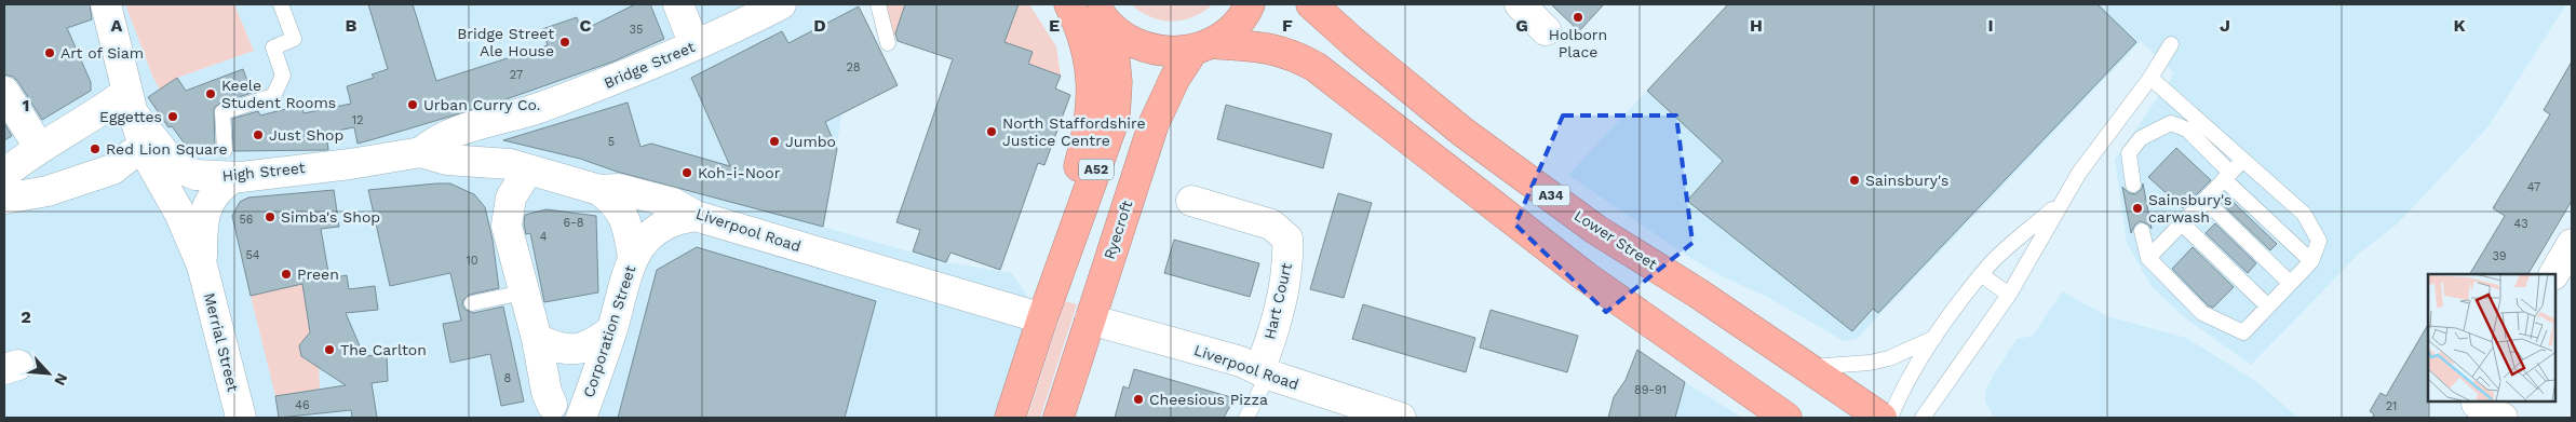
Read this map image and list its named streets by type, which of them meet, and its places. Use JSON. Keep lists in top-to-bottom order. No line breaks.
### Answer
{"streets":{"highway":["A52","A34","Ryecroft","Lower Street"],"street":["Bridge Street","High Street","Liverpool Road","Hart Court","Corporation Street","Merrial Street"]},"crossings":[["Bridge Street","High Street"],["Bridge Street","Liverpool Road"],["A52","Liverpool Road"],["High Street","Liverpool Road"],["High Street","Merrial Street"],["Liverpool Road","Ryecroft"],["Liverpool Road","Hart Court"],["Liverpool Road","Corporation Street"]],"places":["Holborn Place","Bridge Street Ale House","Art of Siam","Keele Student Rooms","Urban Curry Co.","Eggettes","North Staffordshire Justice Centre","Just Shop","Jumbo","Red Lion Square","Koh-i-Noor","Sainsbury's","Sainsbury's carwash","Simba's Shop","Preen","The Carlton","Cheesious Pizza"],"house_numbers":["35","28","27","12","5","47","56","6-8","43","4","54","39","10","8","89-91","46","21"],"north":"bottom right","grid":{"columns":["A","B","C","D","E","F","G","H","I","J","K"],"rows":["1","2"]}}
